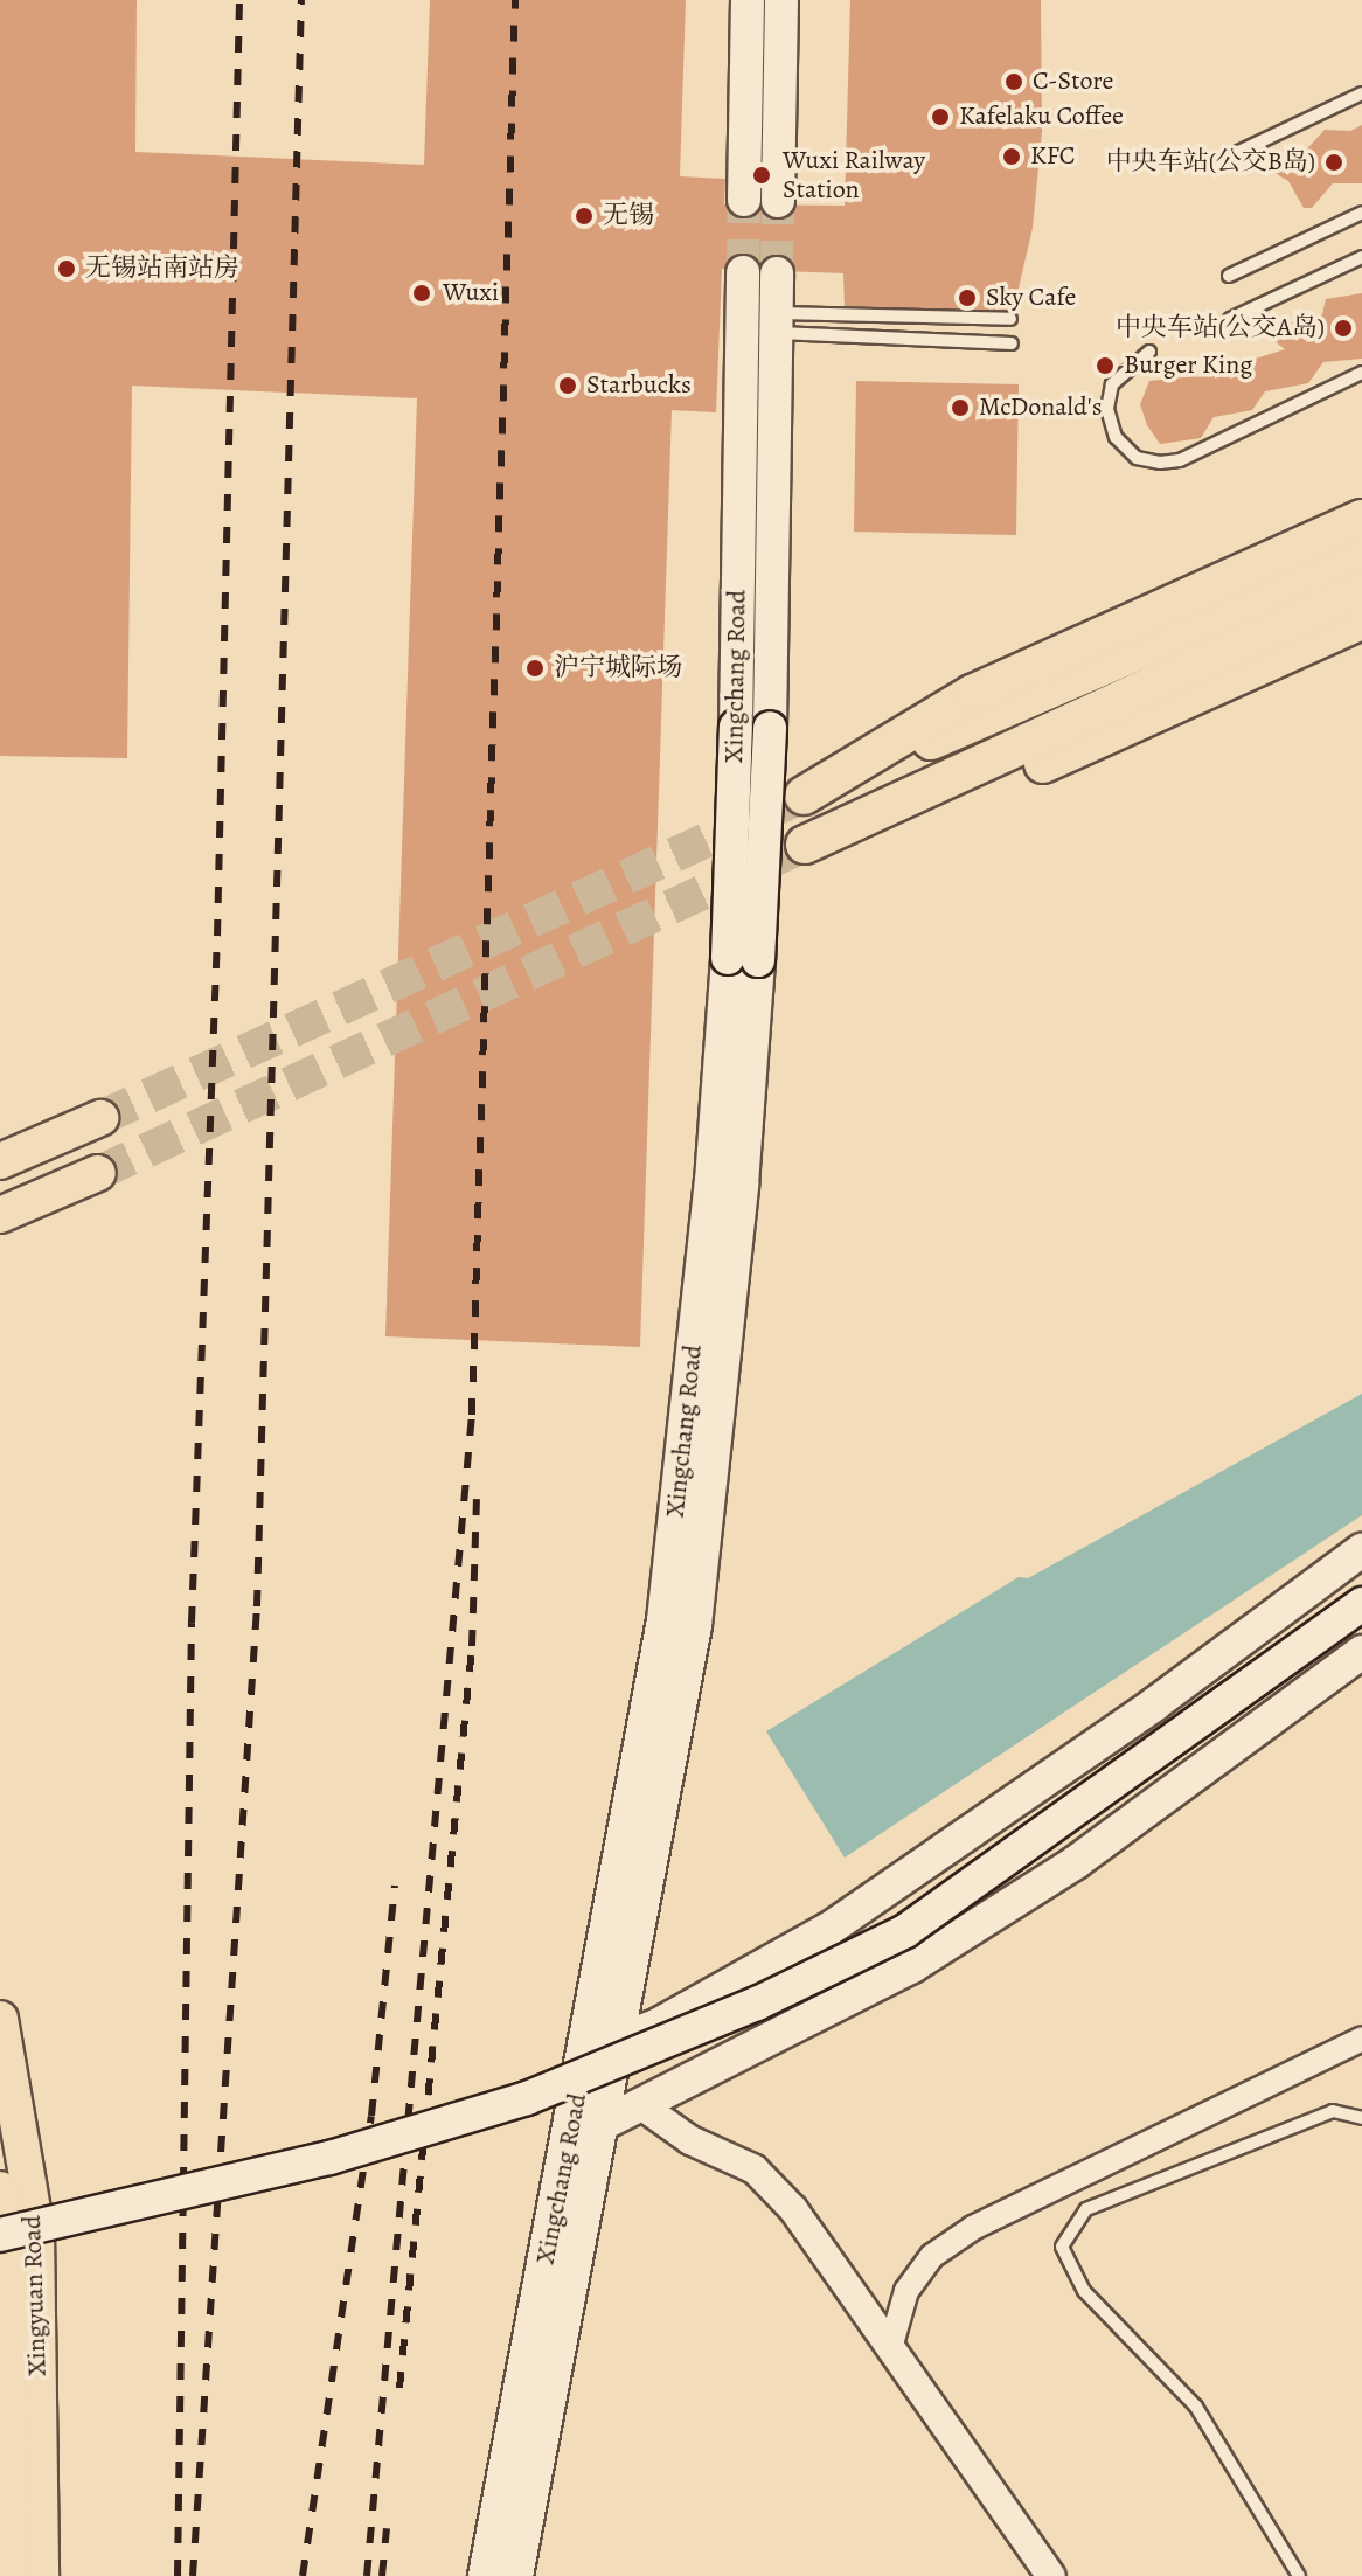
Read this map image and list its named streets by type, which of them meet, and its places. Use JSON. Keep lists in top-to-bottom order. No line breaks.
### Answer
{"streets":{"main road":["Xingchang Road","Xingyuan Road"]},"places":["C-Store","Kafelaku Coffee","KFC","中央车站(公交B岛)","Wuxi Railway Station","无锡","无锡站南站房","Wuxi","Sky Cafe","中央车站(公交A岛)","Burger King","Starbucks","McDonald's","沪宁城际场"]}
